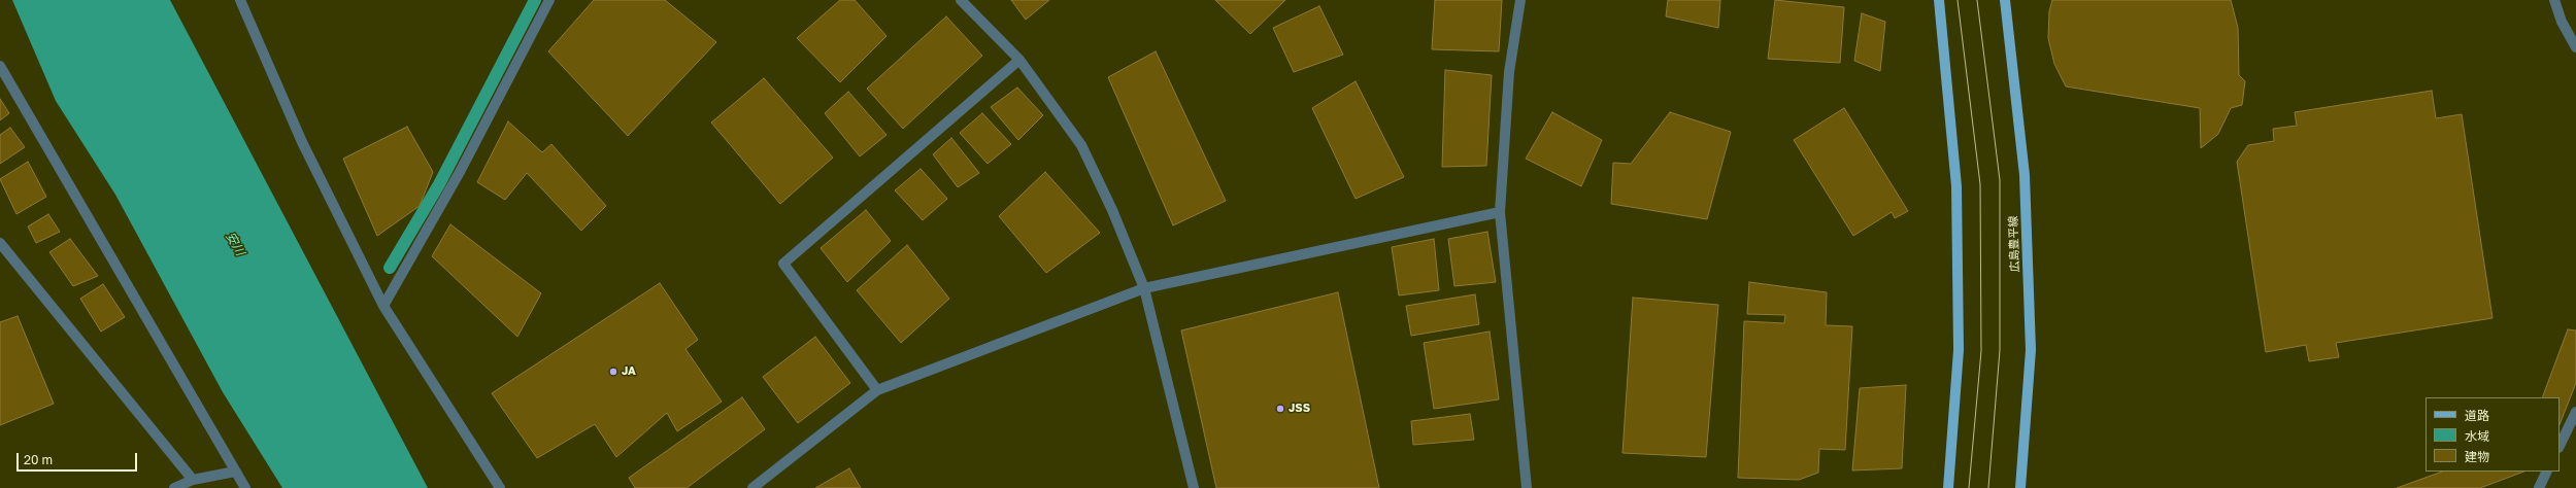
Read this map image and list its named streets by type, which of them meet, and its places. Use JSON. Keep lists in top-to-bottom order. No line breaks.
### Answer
{"streets":{"main road":["広島豊平線"]},"water":["安川"],"places":["JA","JSS"],"legend":["道路","水域","建物"],"scale_bar":"20 m"}
